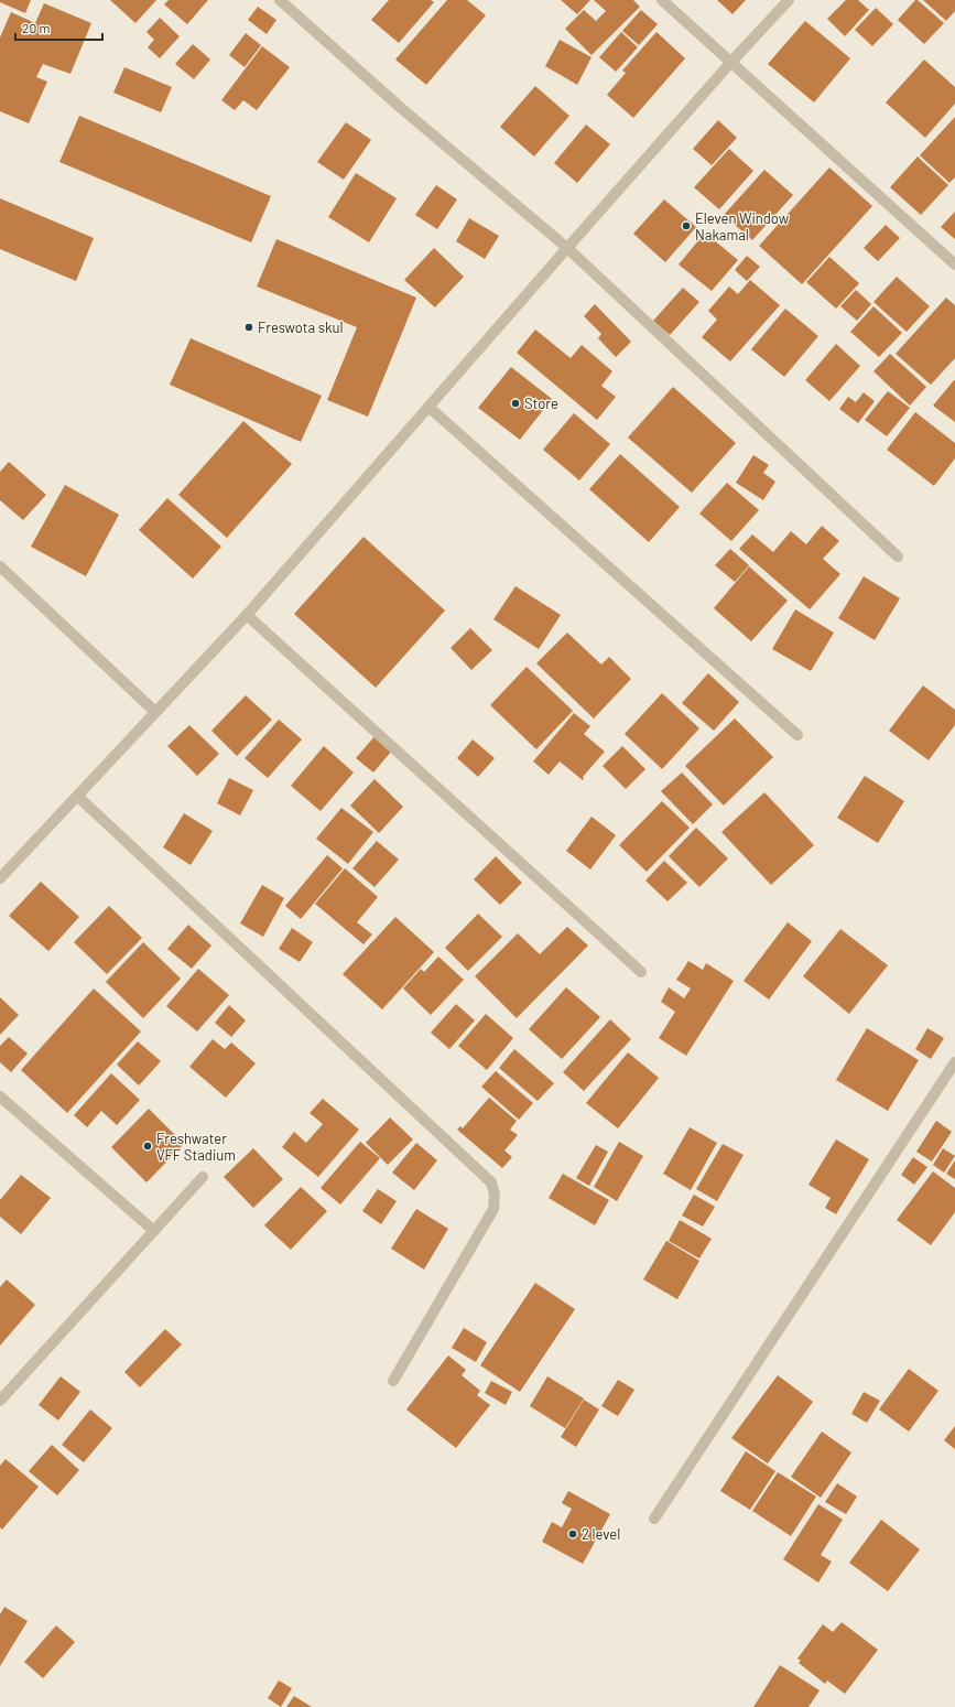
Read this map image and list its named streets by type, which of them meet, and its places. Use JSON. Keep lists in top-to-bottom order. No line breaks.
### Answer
{"places":["Eleven Window Nakamal","Freswota skul","Store","Freshwater VFF Stadium","2 level"],"scale_bar":"20 m"}
